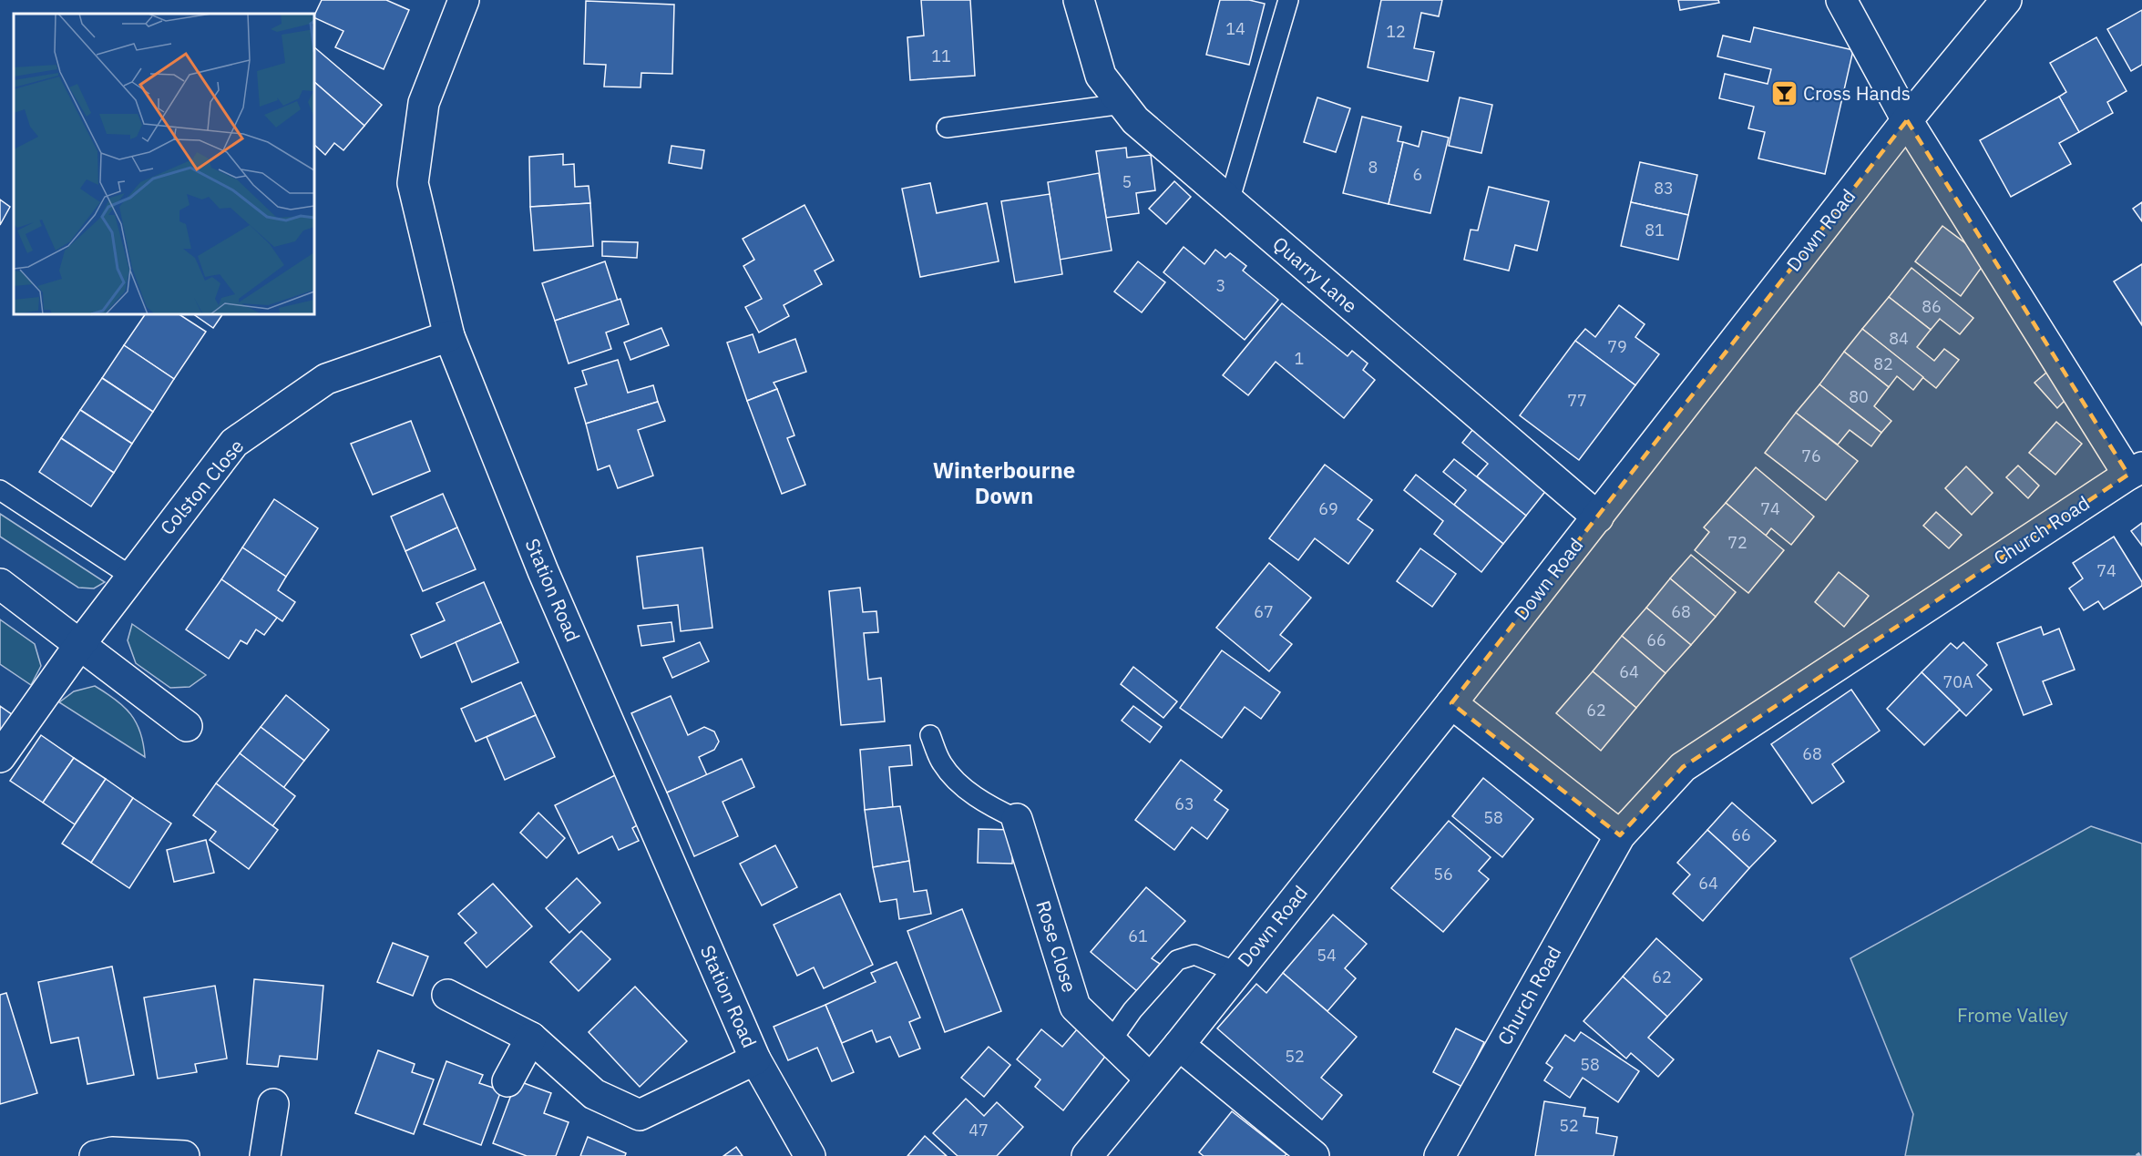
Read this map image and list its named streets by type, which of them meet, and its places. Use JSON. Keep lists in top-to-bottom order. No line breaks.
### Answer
{"streets":{"street":["Down Road","Quarry Lane","Colston Close","Church Road","Station Road","Rose Close"]},"crossings":[["Down Road","Quarry Lane"],["Down Road","Church Road"],["Down Road","Rose Close"],["Colston Close","Station Road"]],"districts":["Winterbourne Down"],"parks":["Frome Valley"],"places":{"bar":["Cross Hands"]},"house_numbers":["14","12","11","8","6","5","83","81","3","86","84","79","1","82","80","77","76","69","74","72","74","67","68","66","64","70A","62","68","63","58","66","56","64","61","54","62","52","58","52","47"]}
